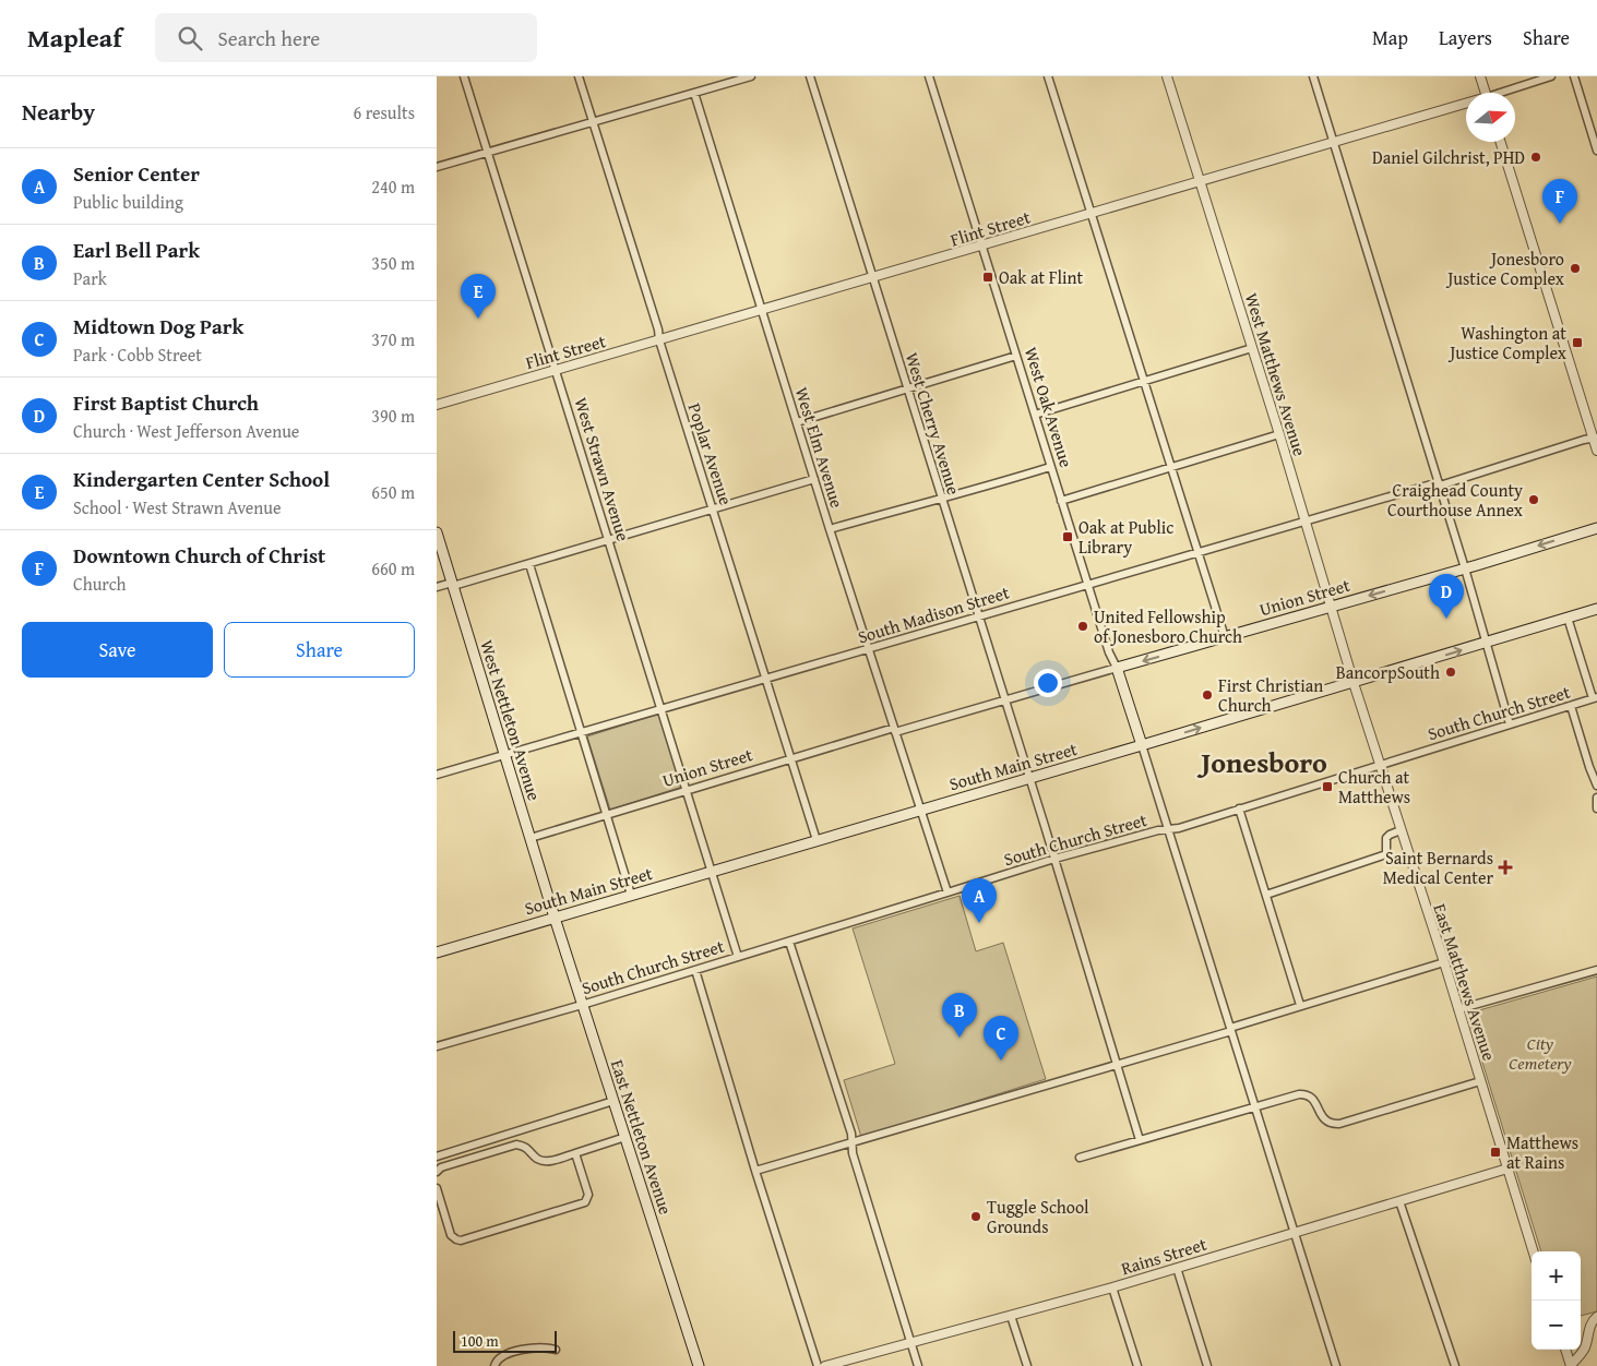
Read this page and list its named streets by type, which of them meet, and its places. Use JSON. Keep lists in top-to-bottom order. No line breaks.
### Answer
{"streets":{"main road":["West Oak Avenue","Union Street","West Nettleton Avenue","South Main Street","East Nettleton Avenue"],"street":["Flint Street","West Matthews Avenue","West Cherry Avenue","West Elm Avenue","Poplar Avenue","West Strawn Avenue","South Madison Street","South Church Street","East Matthews Avenue","Rains Street"]},"crossings":[["Flint Street","West Matthews Avenue"],["Flint Street","West Oak Avenue"],["Flint Street","West Cherry Avenue"],["Flint Street","West Elm Avenue"],["Flint Street","Poplar Avenue"],["Flint Street","West Strawn Avenue"],["West Matthews Avenue","Union Street"],["West Matthews Avenue","South Madison Street"],["West Matthews Avenue","South Main Street"],["West Matthews Avenue","East Matthews Avenue"],["West Oak Avenue","Union Street"],["West Oak Avenue","South Madison Street"],["West Oak Avenue","South Main Street"],["West Cherry Avenue","Union Street"],["West Cherry Avenue","South Madison Street"],["West Cherry Avenue","South Church Street"],["West Cherry Avenue","South Main Street"],["West Elm Avenue","Union Street"],["West Elm Avenue","South Madison Street"],["West Elm Avenue","South Church Street"],["West Elm Avenue","South Main Street"],["Poplar Avenue","Union Street"],["Poplar Avenue","South Madison Street"],["Poplar Avenue","South Main Street"],["West Strawn Avenue","Union Street"],["West Strawn Avenue","South Madison Street"],["West Strawn Avenue","South Church Street"],["West Strawn Avenue","South Main Street"],["Union Street","West Nettleton Avenue"],["South Madison Street","West Nettleton Avenue"],["South Church Street","East Matthews Avenue"],["South Church Street","East Nettleton Avenue"],["West Nettleton Avenue","South Main Street"],["West Nettleton Avenue","East Nettleton Avenue"],["South Main Street","East Matthews Avenue"],["South Main Street","East Nettleton Avenue"],["East Matthews Avenue","Rains Street"]],"one_way":["Union Street"],"districts":["Jonesboro"],"parks":["City Cemetery"],"places":{"other":["Daniel Gilchrist, PHD","Jonesboro Justice Complex","Craighead County Courthouse Annex","United Fellowship of Jonesboro Church","BancorpSouth","First Christian Church","Tuggle School Grounds"],"transit":["Oak at Flint","Washington at Justice Complex","Oak at Public Library","Church at Matthews","Matthews at Rains"],"health":["Saint Bernards Medical Center"]},"scale_bar":"100 m","north":"right","page":{"header":"Mapleaf","search":"Search here","nav":["Map","Layers","Share"],"heading":["Nearby","6 results"],"list":[{"mark":"A","name":"Senior Center","note":"Public building","value":"240 m"},{"mark":"B","name":"Earl Bell Park","note":"Park","value":"350 m"},{"mark":"C","name":"Midtown Dog Park","note":"Park · Cobb Street","value":"370 m"},{"mark":"D","name":"First Baptist Church","note":"Church · West Jefferson Avenue","value":"390 m"},{"mark":"E","name":"Kindergarten Center School","note":"School · West Strawn Avenue","value":"650 m"},{"mark":"F","name":"Downtown Church of Christ","note":"Church","value":"660 m"}],"pins":["F","E","D","A","B","C"],"buttons":["Save","Share"],"map_buttons":["+","−"],"scale":"100 m"}}
